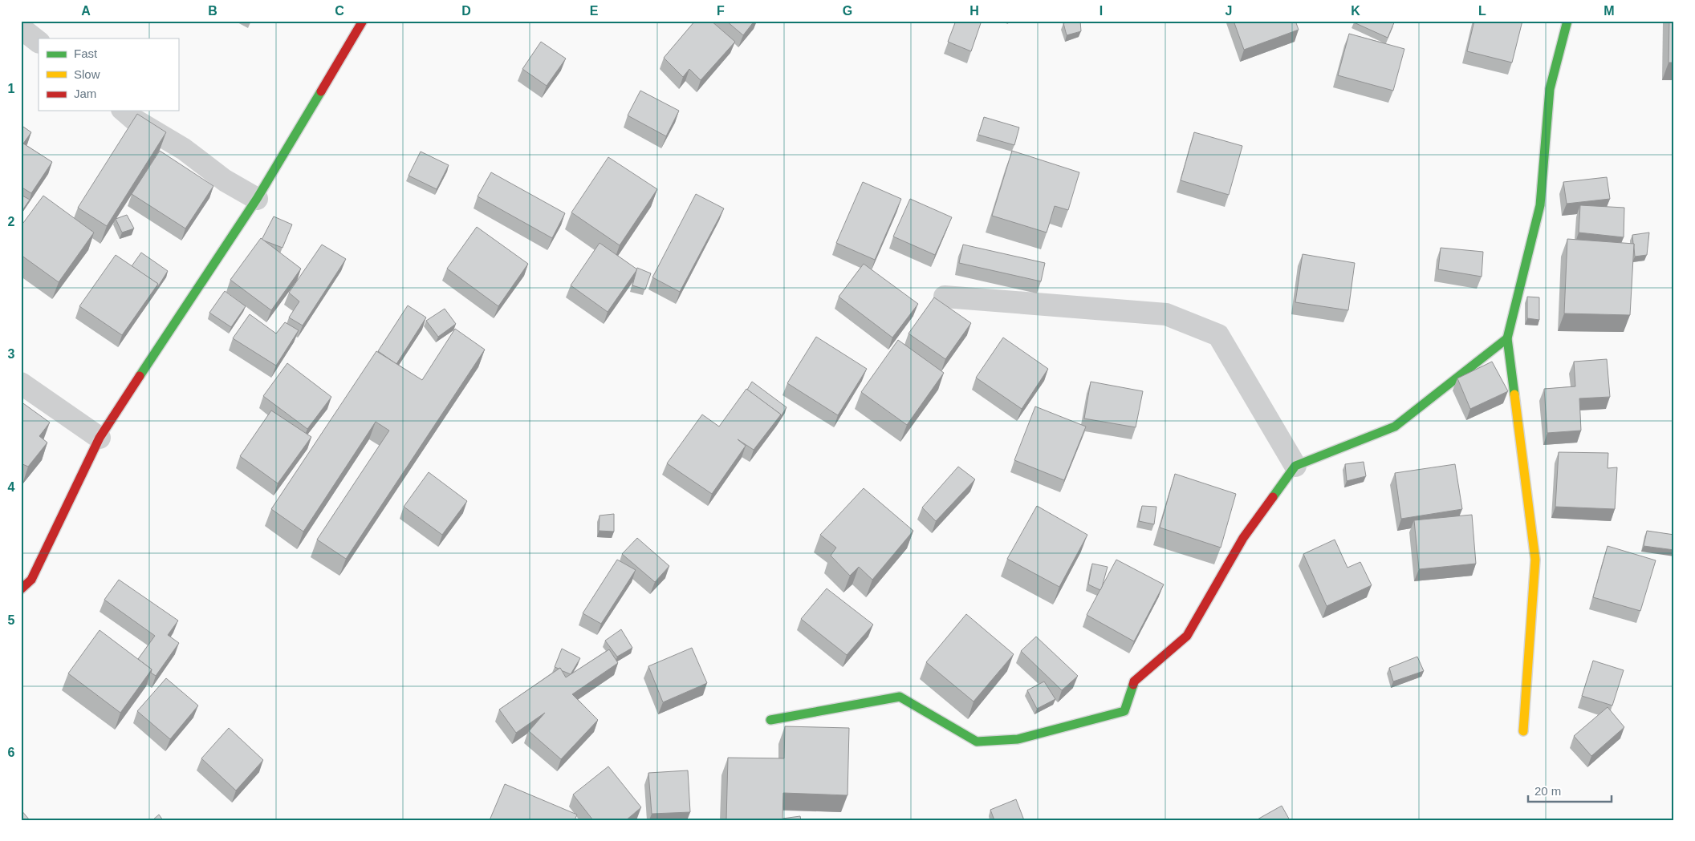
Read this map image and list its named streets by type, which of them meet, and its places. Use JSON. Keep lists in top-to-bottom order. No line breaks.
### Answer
{"legend":["Fast","Slow","Jam"],"scale_bar":"20 m","grid":{"columns":["A","B","C","D","E","F","G","H","I","J","K","L","M"],"rows":["1","2","3","4","5","6"]}}
